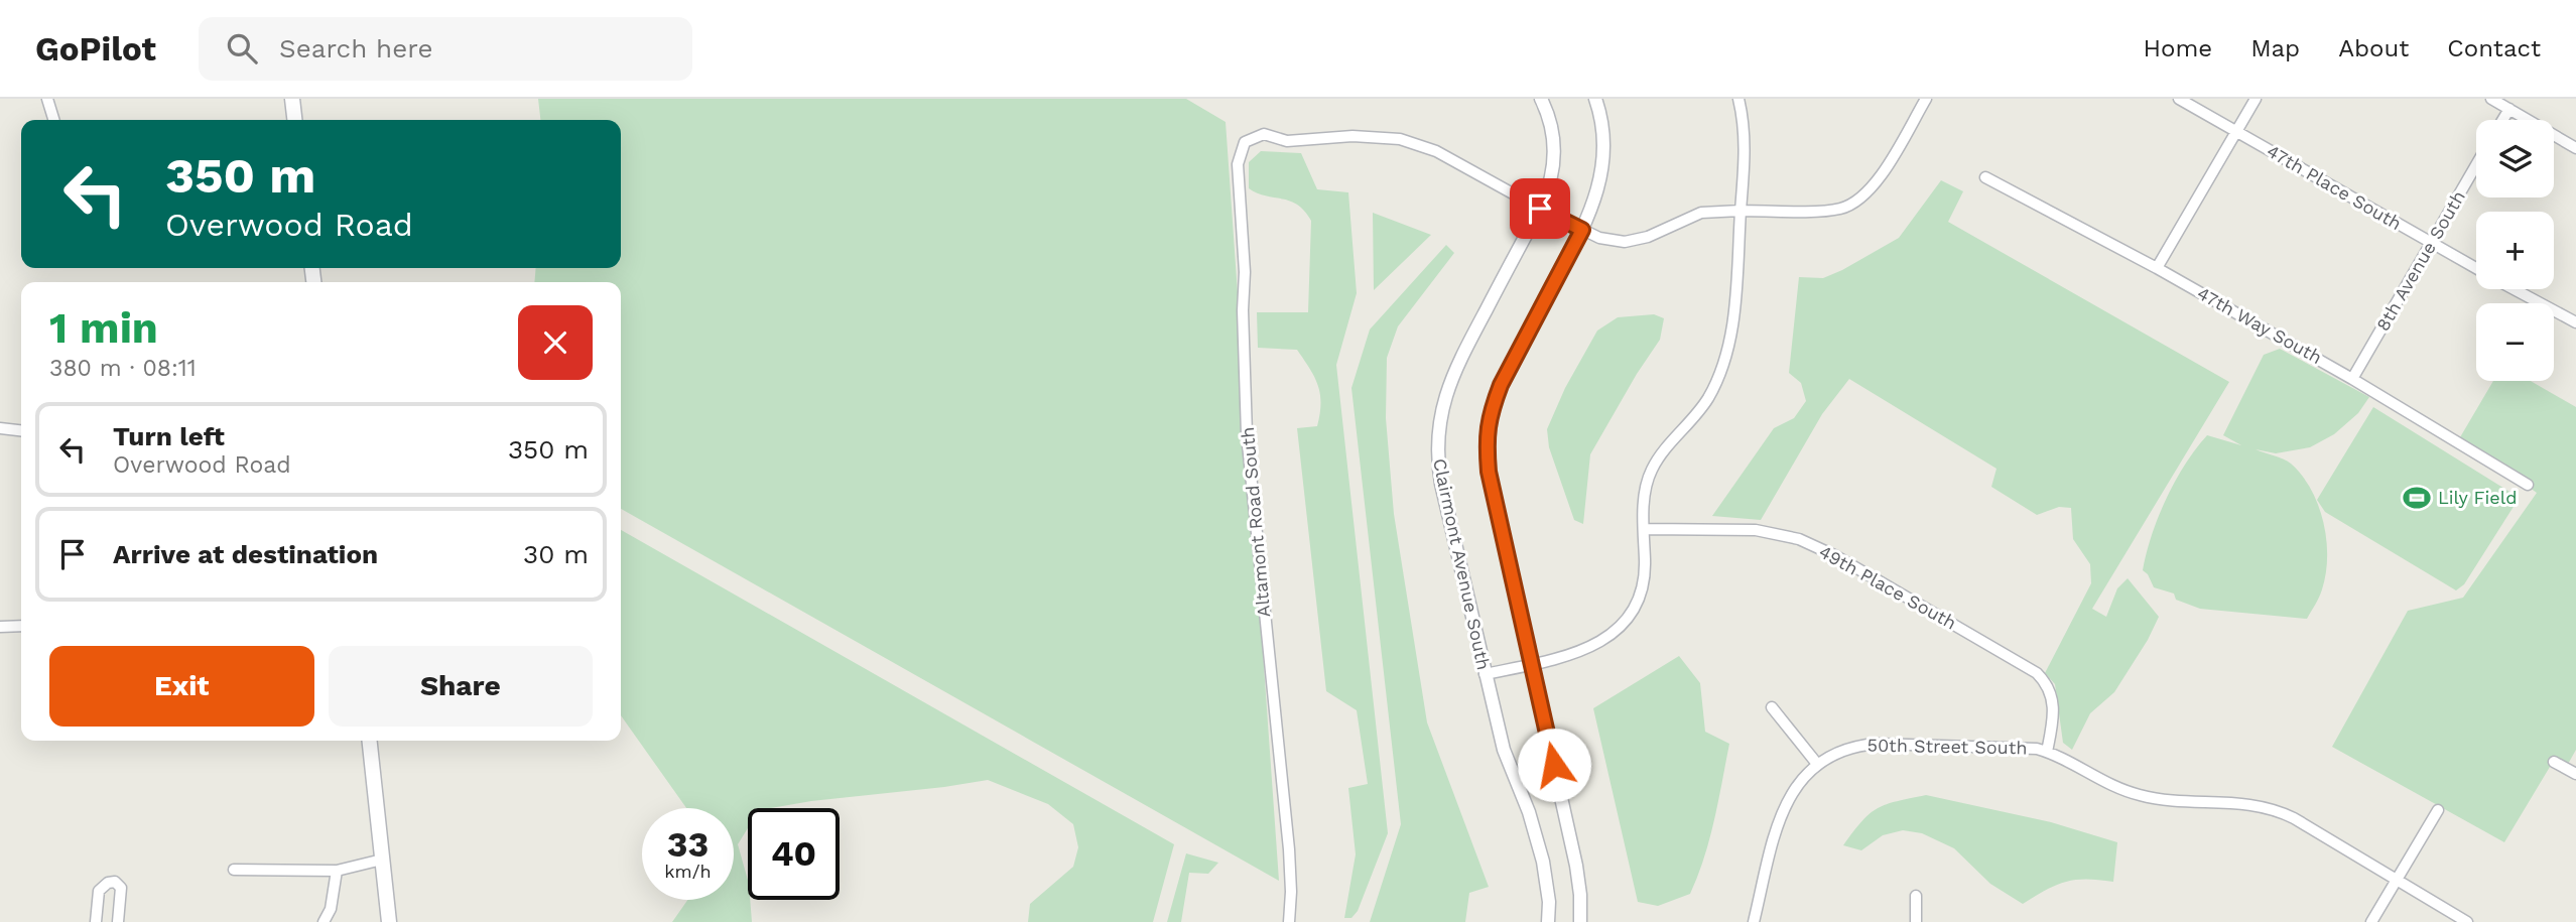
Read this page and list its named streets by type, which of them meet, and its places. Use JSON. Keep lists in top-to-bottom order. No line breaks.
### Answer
{"streets":{"street":["47th Place South","8th Avenue South","47th Way South","Altamont Road South","Clairmont Avenue South","49th Place South","50th Street South"]},"crossings":[["47th Place South","8th Avenue South"],["8th Avenue South","47th Way South"],["Altamont Road South","Clairmont Avenue South"],["49th Place South","50th Street South"]],"places":{"sports":["Lily Field"]},"page":{"header":"GoPilot","search":"Search here","nav":["Home","Map","About","Contact"],"map_buttons":["+","−"],"turn":["350 m","Overwood Road"],"heading":["1 min","380 m · 08:11"],"list":[{"name":"Turn left","note":"Overwood Road","value":"350 m"},{"name":"Arrive at destination","value":"30 m"}],"buttons":["Exit","Share"],"speed":"33 km/h","limit":"40"}}
